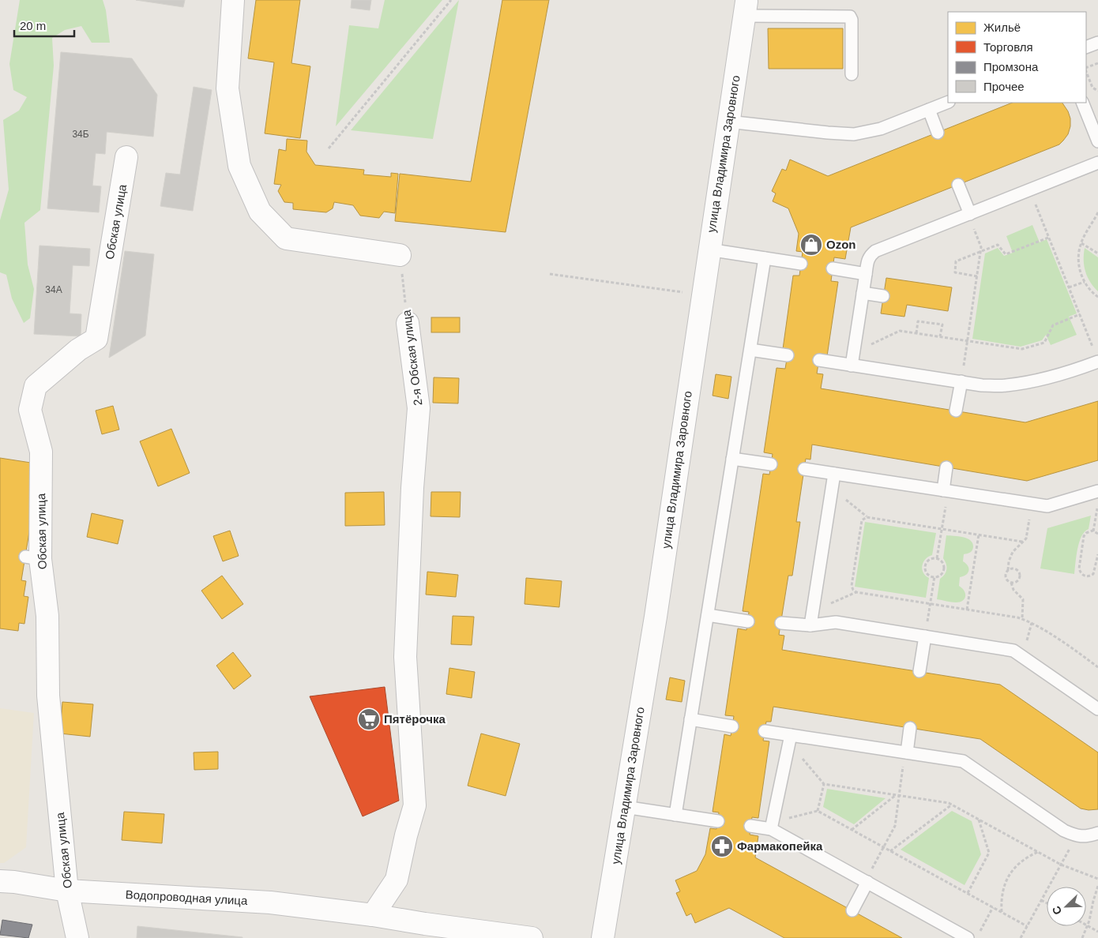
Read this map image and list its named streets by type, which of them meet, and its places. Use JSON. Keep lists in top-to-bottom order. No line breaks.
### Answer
{"streets":{"street":["улица Владимира Заровного","Обская улица","2-я Обская улица","Водопроводная улица"]},"crossings":[["Обская улица","Водопроводная улица"],["2-я Обская улица","Водопроводная улица"]],"places":{"shop":["Ozon"],"supermarket":["Пятёрочка"],"pharmacy":["Фармакопейка"]},"house_numbers":["34Б","34А"],"legend":["Жильё","Торговля","Промзона","Прочее"],"scale_bar":"20 m","north":"bottom left"}
